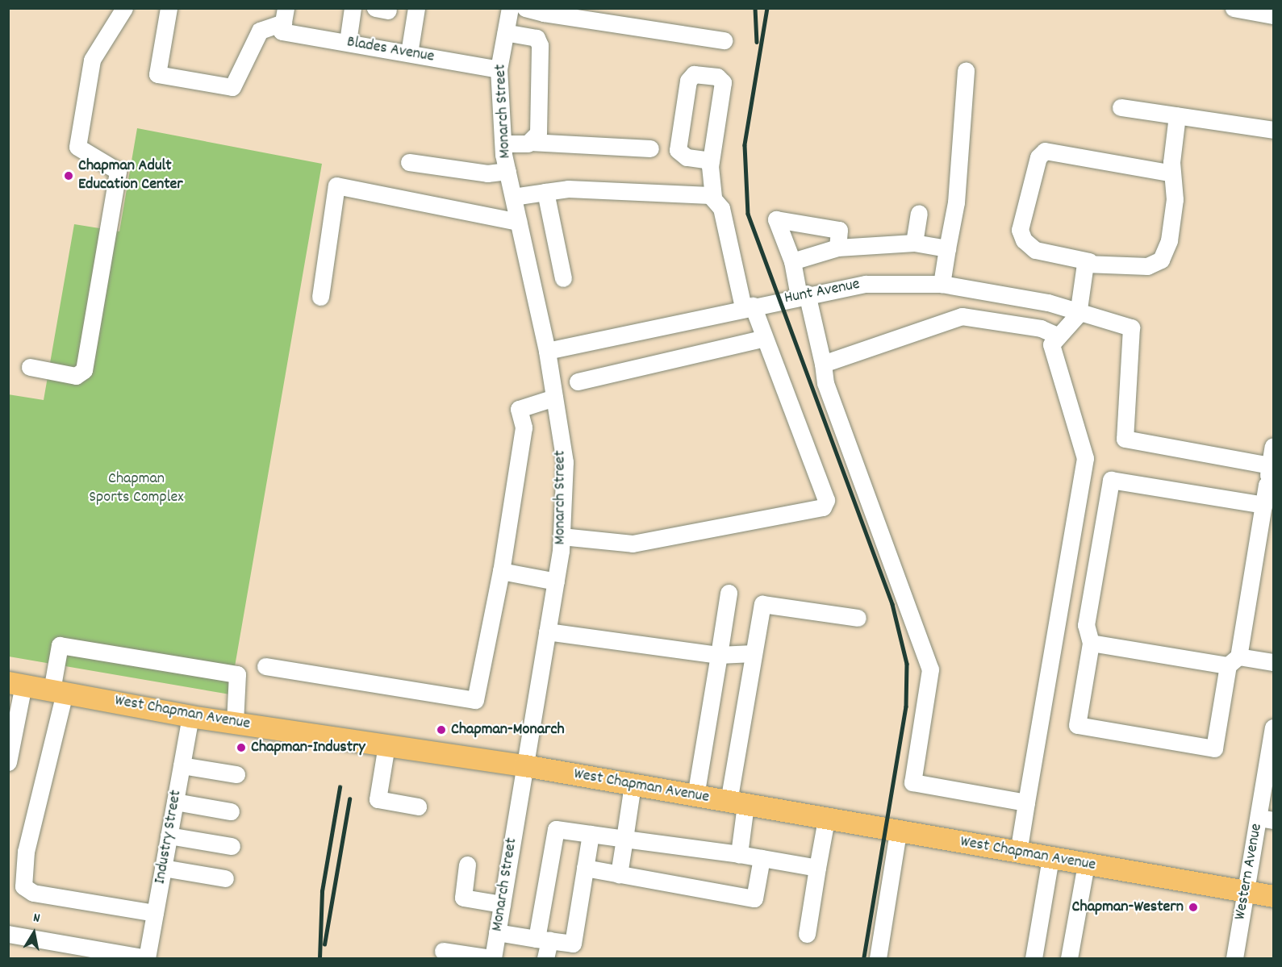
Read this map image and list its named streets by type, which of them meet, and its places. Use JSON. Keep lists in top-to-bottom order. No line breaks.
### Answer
{"streets":{"main road":["West Chapman Avenue"],"street":["Blades Avenue","Monarch Street","Hunt Avenue","Industry Street","Western Avenue"]},"crossings":[["Blades Avenue","Monarch Street"],["Monarch Street","Hunt Avenue"],["Monarch Street","West Chapman Avenue"],["West Chapman Avenue","Industry Street"],["West Chapman Avenue","Western Avenue"]],"parks":["Chapman Sports Complex"],"places":["Chapman Adult Education Center","Chapman-Monarch","Chapman-Industry","Chapman-Western"],"north":"top"}
